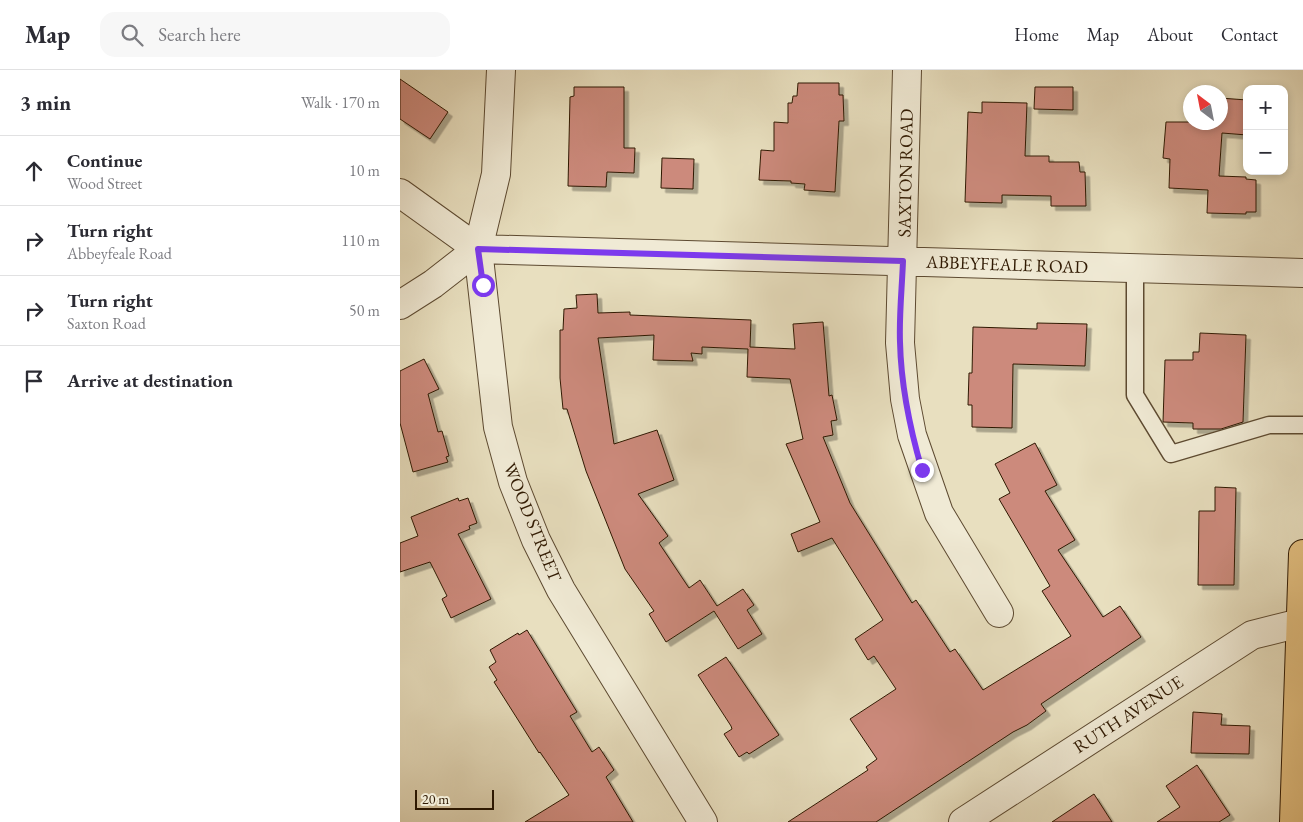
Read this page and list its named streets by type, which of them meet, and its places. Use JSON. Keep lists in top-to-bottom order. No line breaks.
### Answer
{"streets":{"street":["SAXTON ROAD","ABBEYFEALE ROAD","WOOD STREET","RUTH AVENUE"]},"crossings":[["SAXTON ROAD","ABBEYFEALE ROAD"],["ABBEYFEALE ROAD","WOOD STREET"]],"scale_bar":"20 m","north":"top left","page":{"header":"Map","search":"Search here","nav":["Home","Map","About","Contact"],"heading":["3 min","Walk · 170 m"],"map_buttons":["+","−"],"list":[["Continue","Wood Street","10 m"],["Turn right","Abbeyfeale Road","110 m"],["Turn right","Saxton Road","50 m"],"Arrive at destination"],"scale":"20 m"}}
